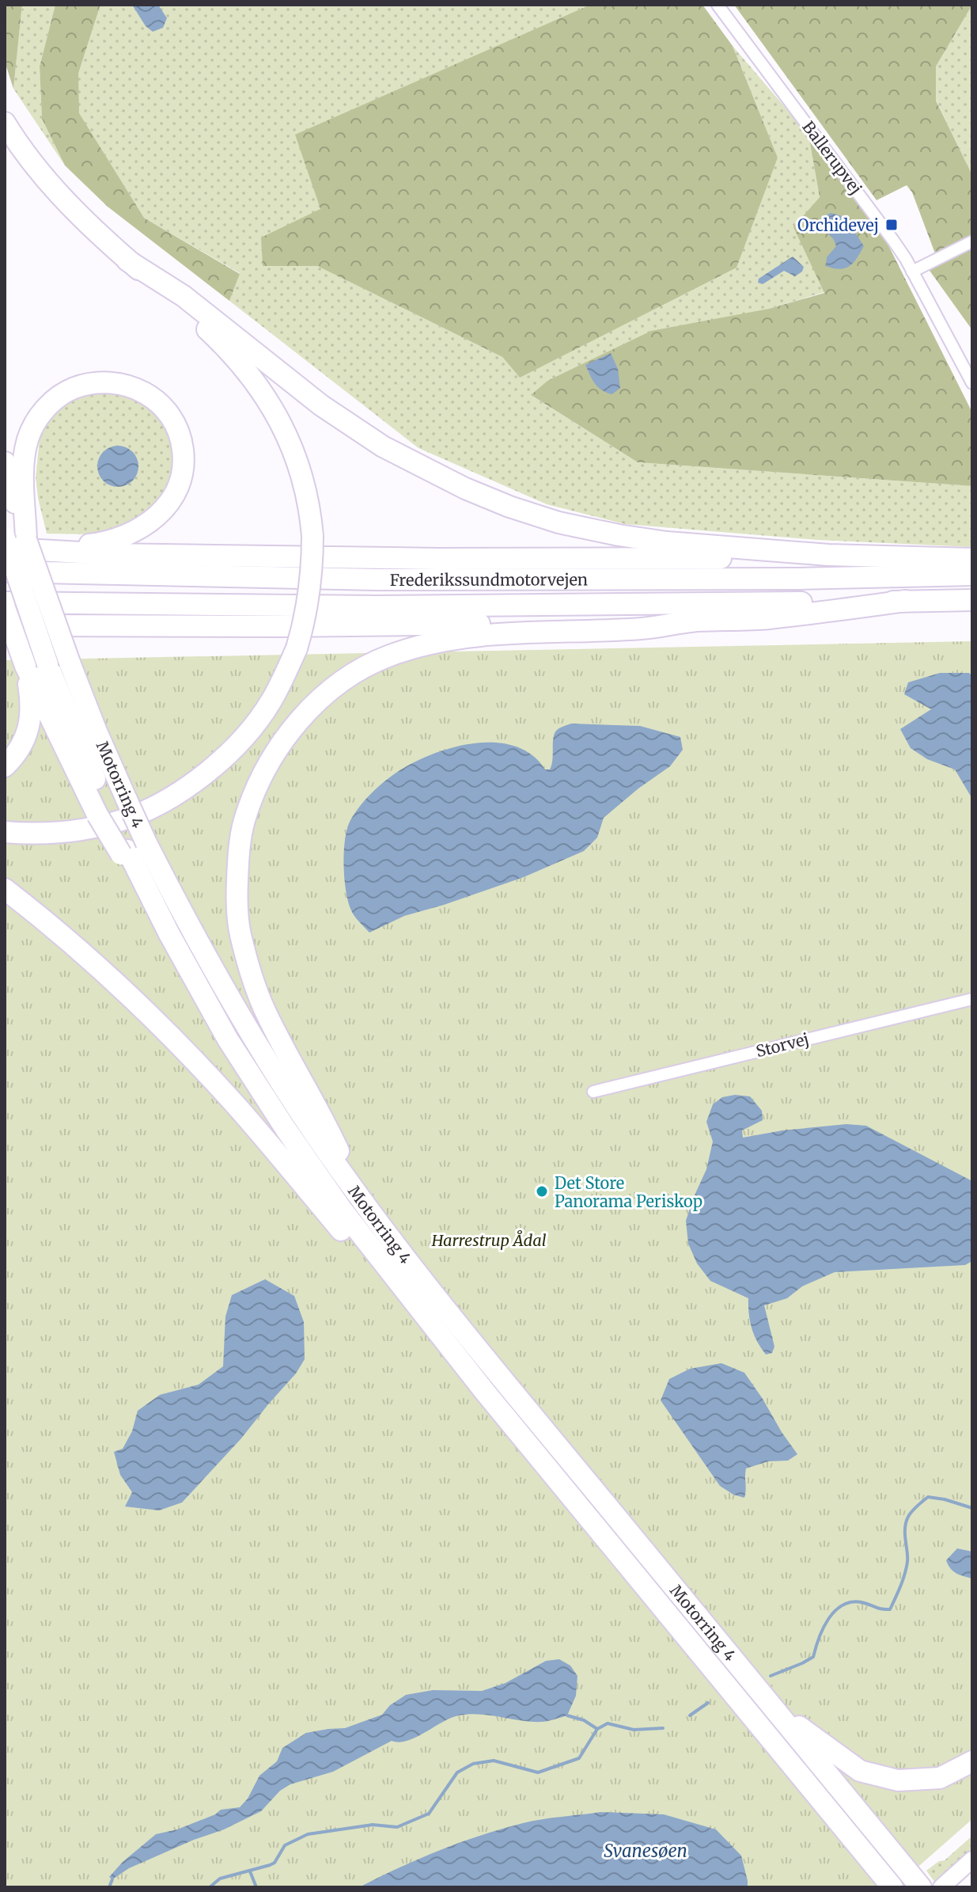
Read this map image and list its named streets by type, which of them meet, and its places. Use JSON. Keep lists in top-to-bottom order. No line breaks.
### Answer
{"streets":{"highway":["Frederikssundmotorvejen","Motorring 4"],"street":["Ballerupvej","Storvej"]},"water":["Svanesøen"],"parks":["Harrestrup Ådal"],"places":{"transit":["Orchidevej"],"other":["Det Store Panorama Periskop"]}}
